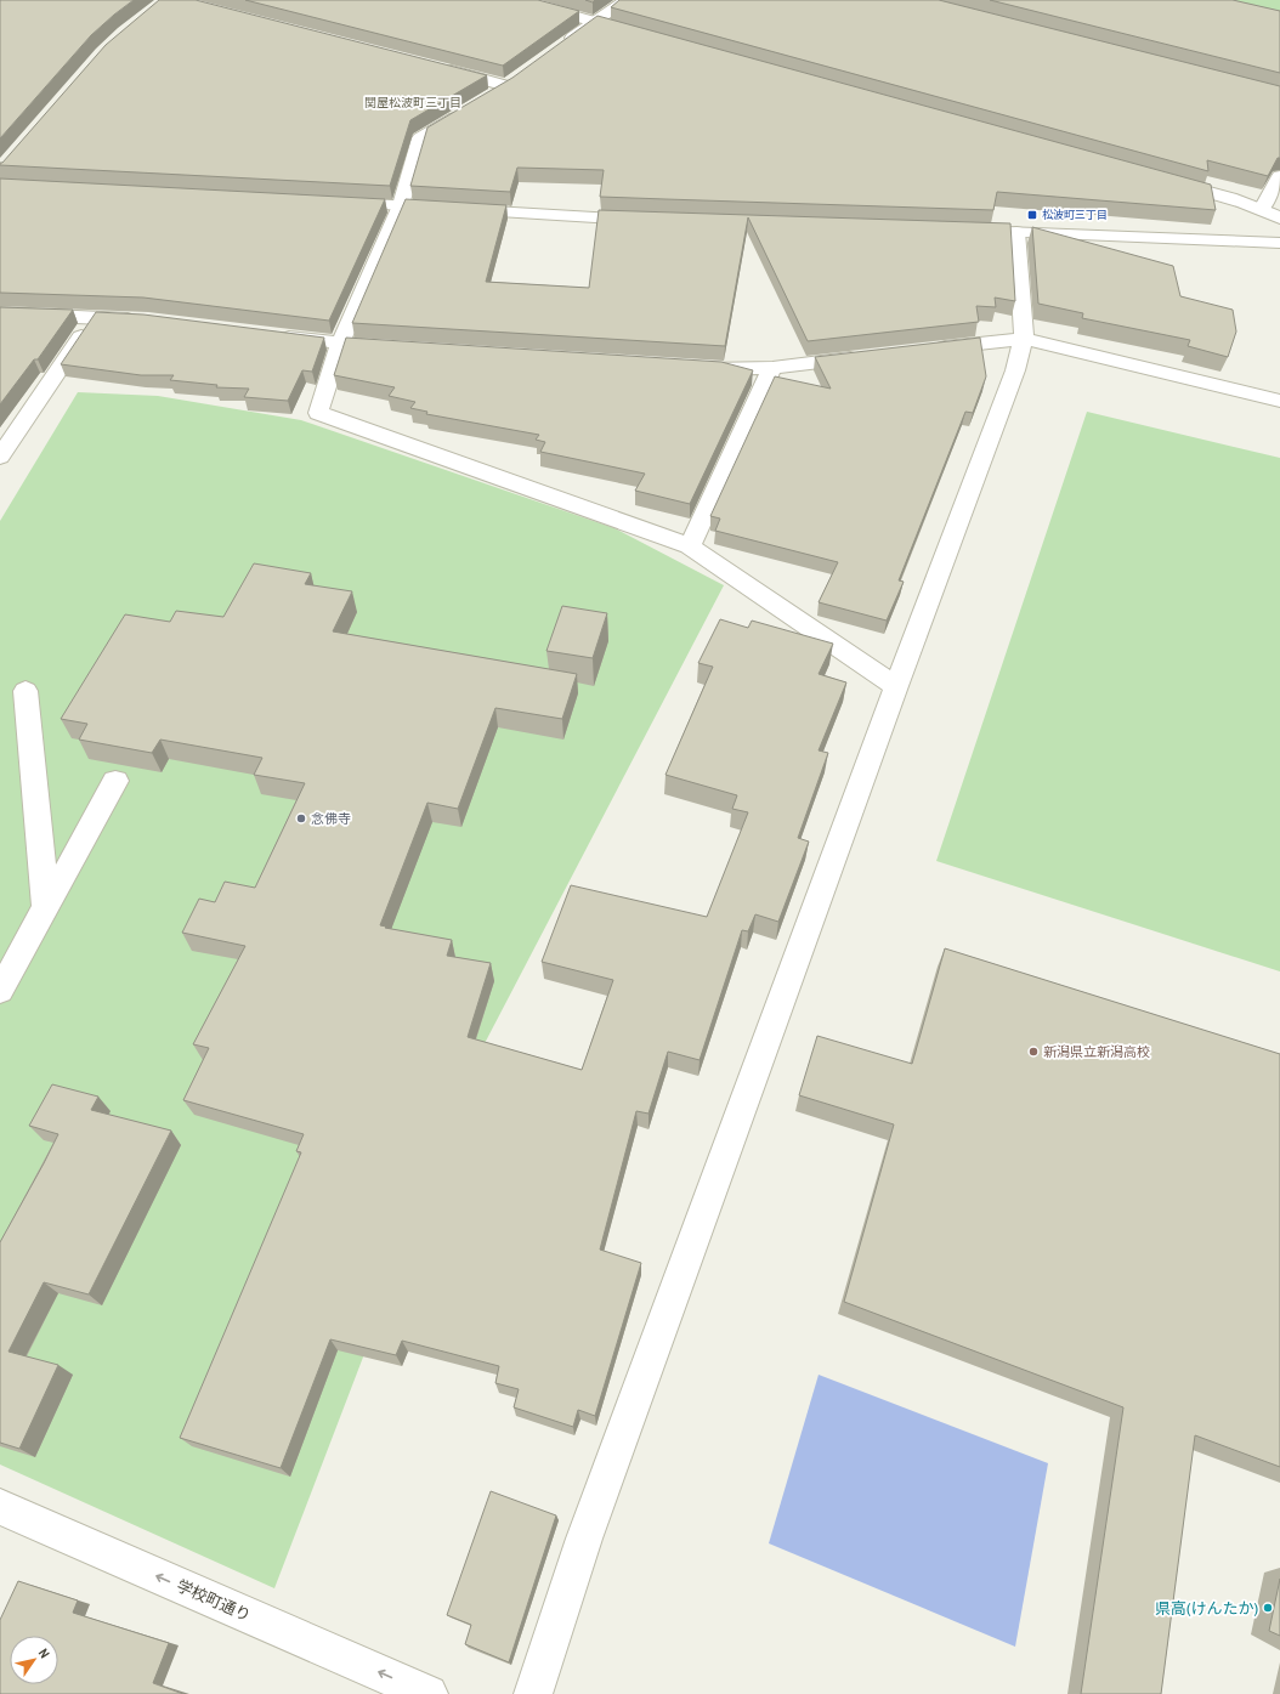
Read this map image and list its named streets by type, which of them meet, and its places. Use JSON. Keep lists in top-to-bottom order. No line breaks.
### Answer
{"streets":{"street":["学校町通り"]},"one_way":["学校町通り"],"districts":["関屋松波町三丁目"],"places":{"transit":["松波町三丁目"],"other":["念佛寺","新潟県立新潟高校","県高(けんたか)"]},"north":"top right"}
